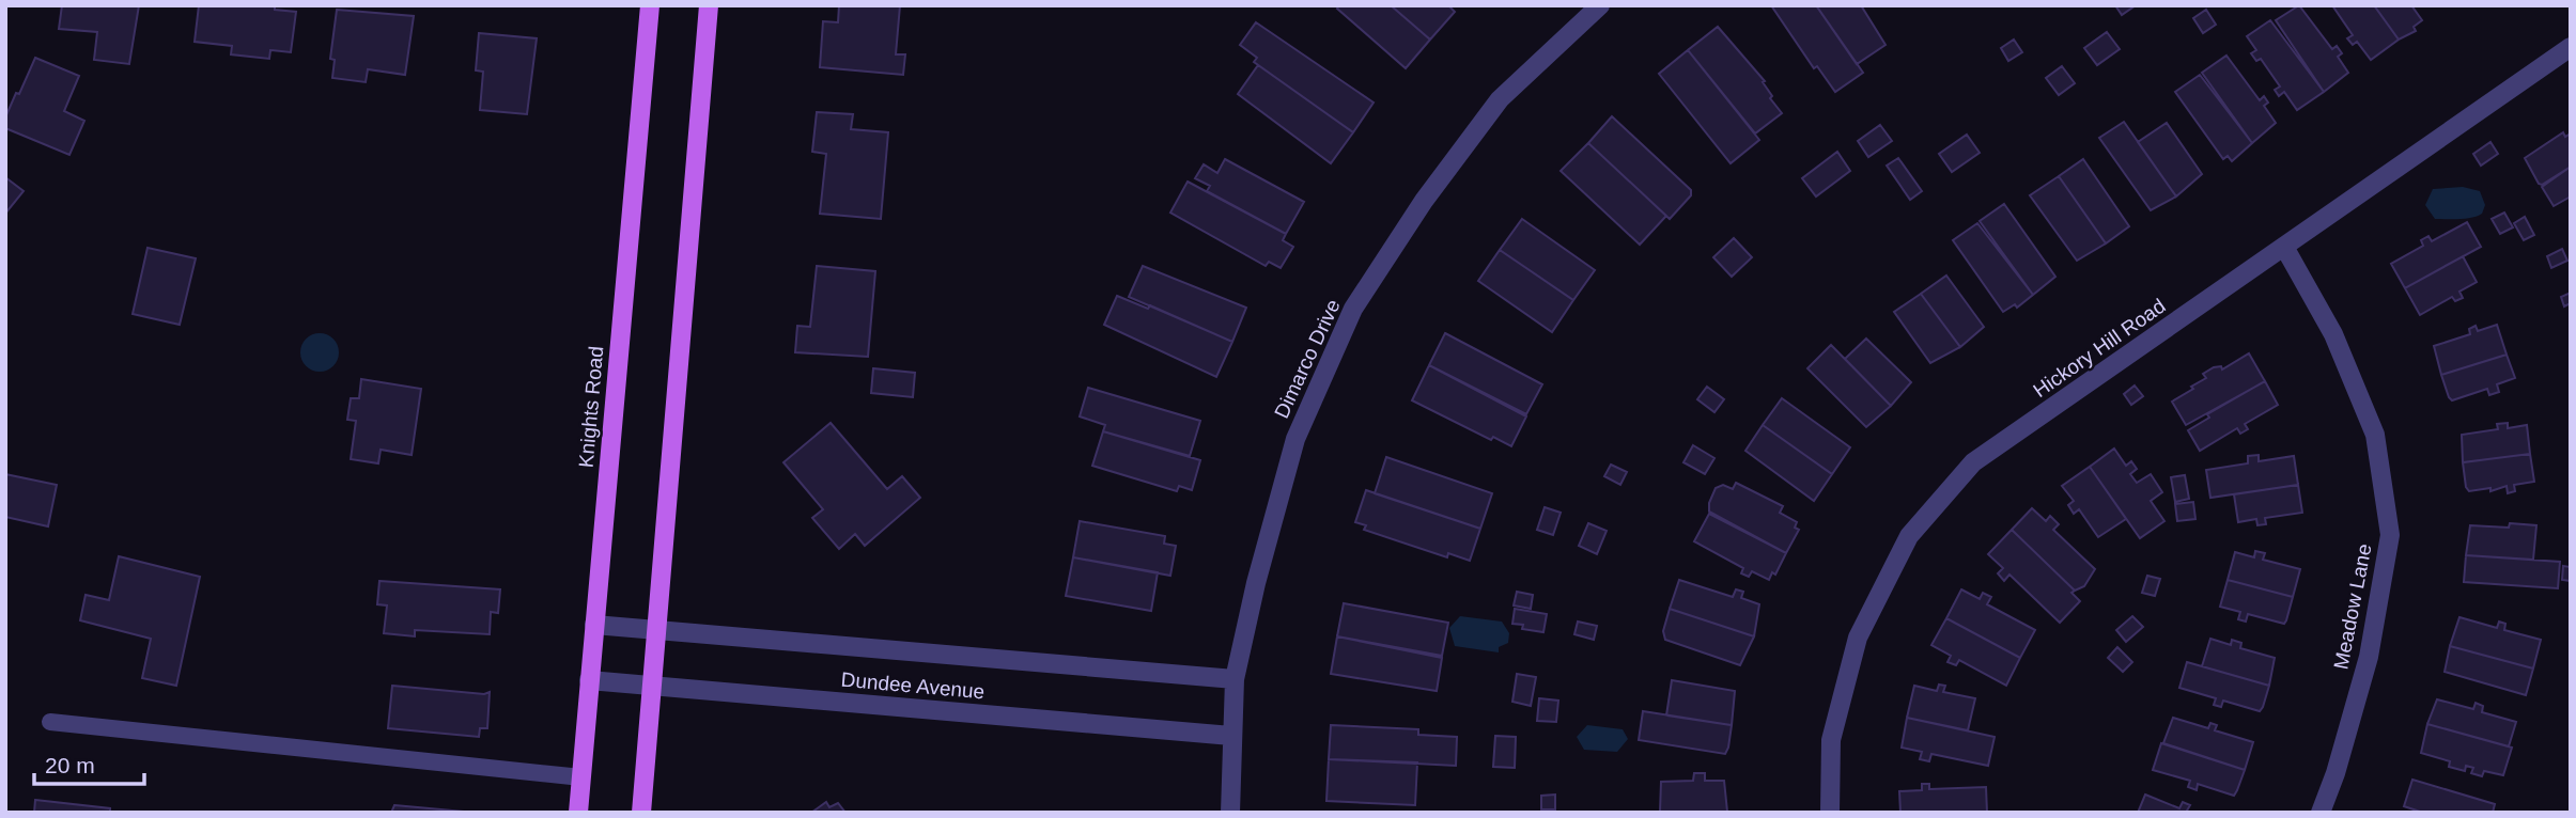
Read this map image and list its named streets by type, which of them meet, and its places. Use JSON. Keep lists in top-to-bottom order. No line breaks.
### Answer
{"streets":{"main road":["Knights Road"],"street":["Hickory Hill Road","Dimarco Drive","Meadow Lane","Dundee Avenue"]},"crossings":[["Hickory Hill Road","Meadow Lane"],["Dimarco Drive","Dundee Avenue"],["Knights Road","Dundee Avenue"]],"scale_bar":"20 m"}
